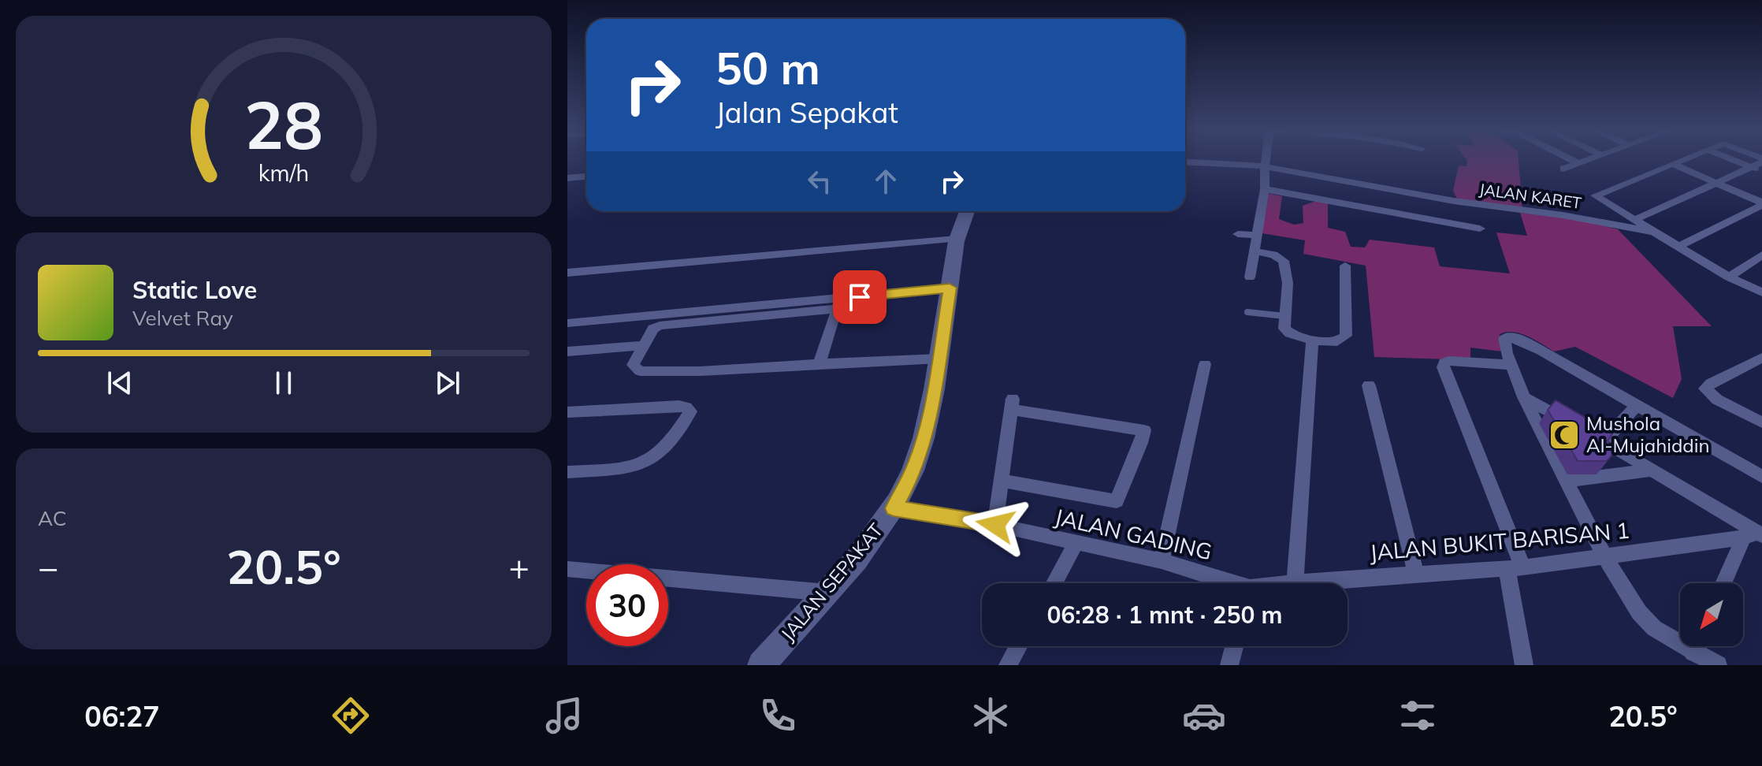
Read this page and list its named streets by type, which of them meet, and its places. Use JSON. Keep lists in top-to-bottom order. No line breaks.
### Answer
{"streets":{"main road":["JALAN SEPAKAT"],"street":["JALAN KARET","JALAN GADING","JALAN BUKIT BARISAN 1"]},"crossings":[["JALAN GADING","JALAN SEPAKAT"]],"places":{"mosque":["Mushola Al-Mujahiddin"]},"north":"bottom left","page":{"turn":["50 m","Jalan Sepakat"],"song":["Static Love","Velvet Ray"],"tile":"AC","heat":["−","20.5°","+"],"limit":"30","trip":"06:28 · 1 mnt · 250 m","tabs":["06:27","20.5°"],"gauge":["28","km/h"]}}
